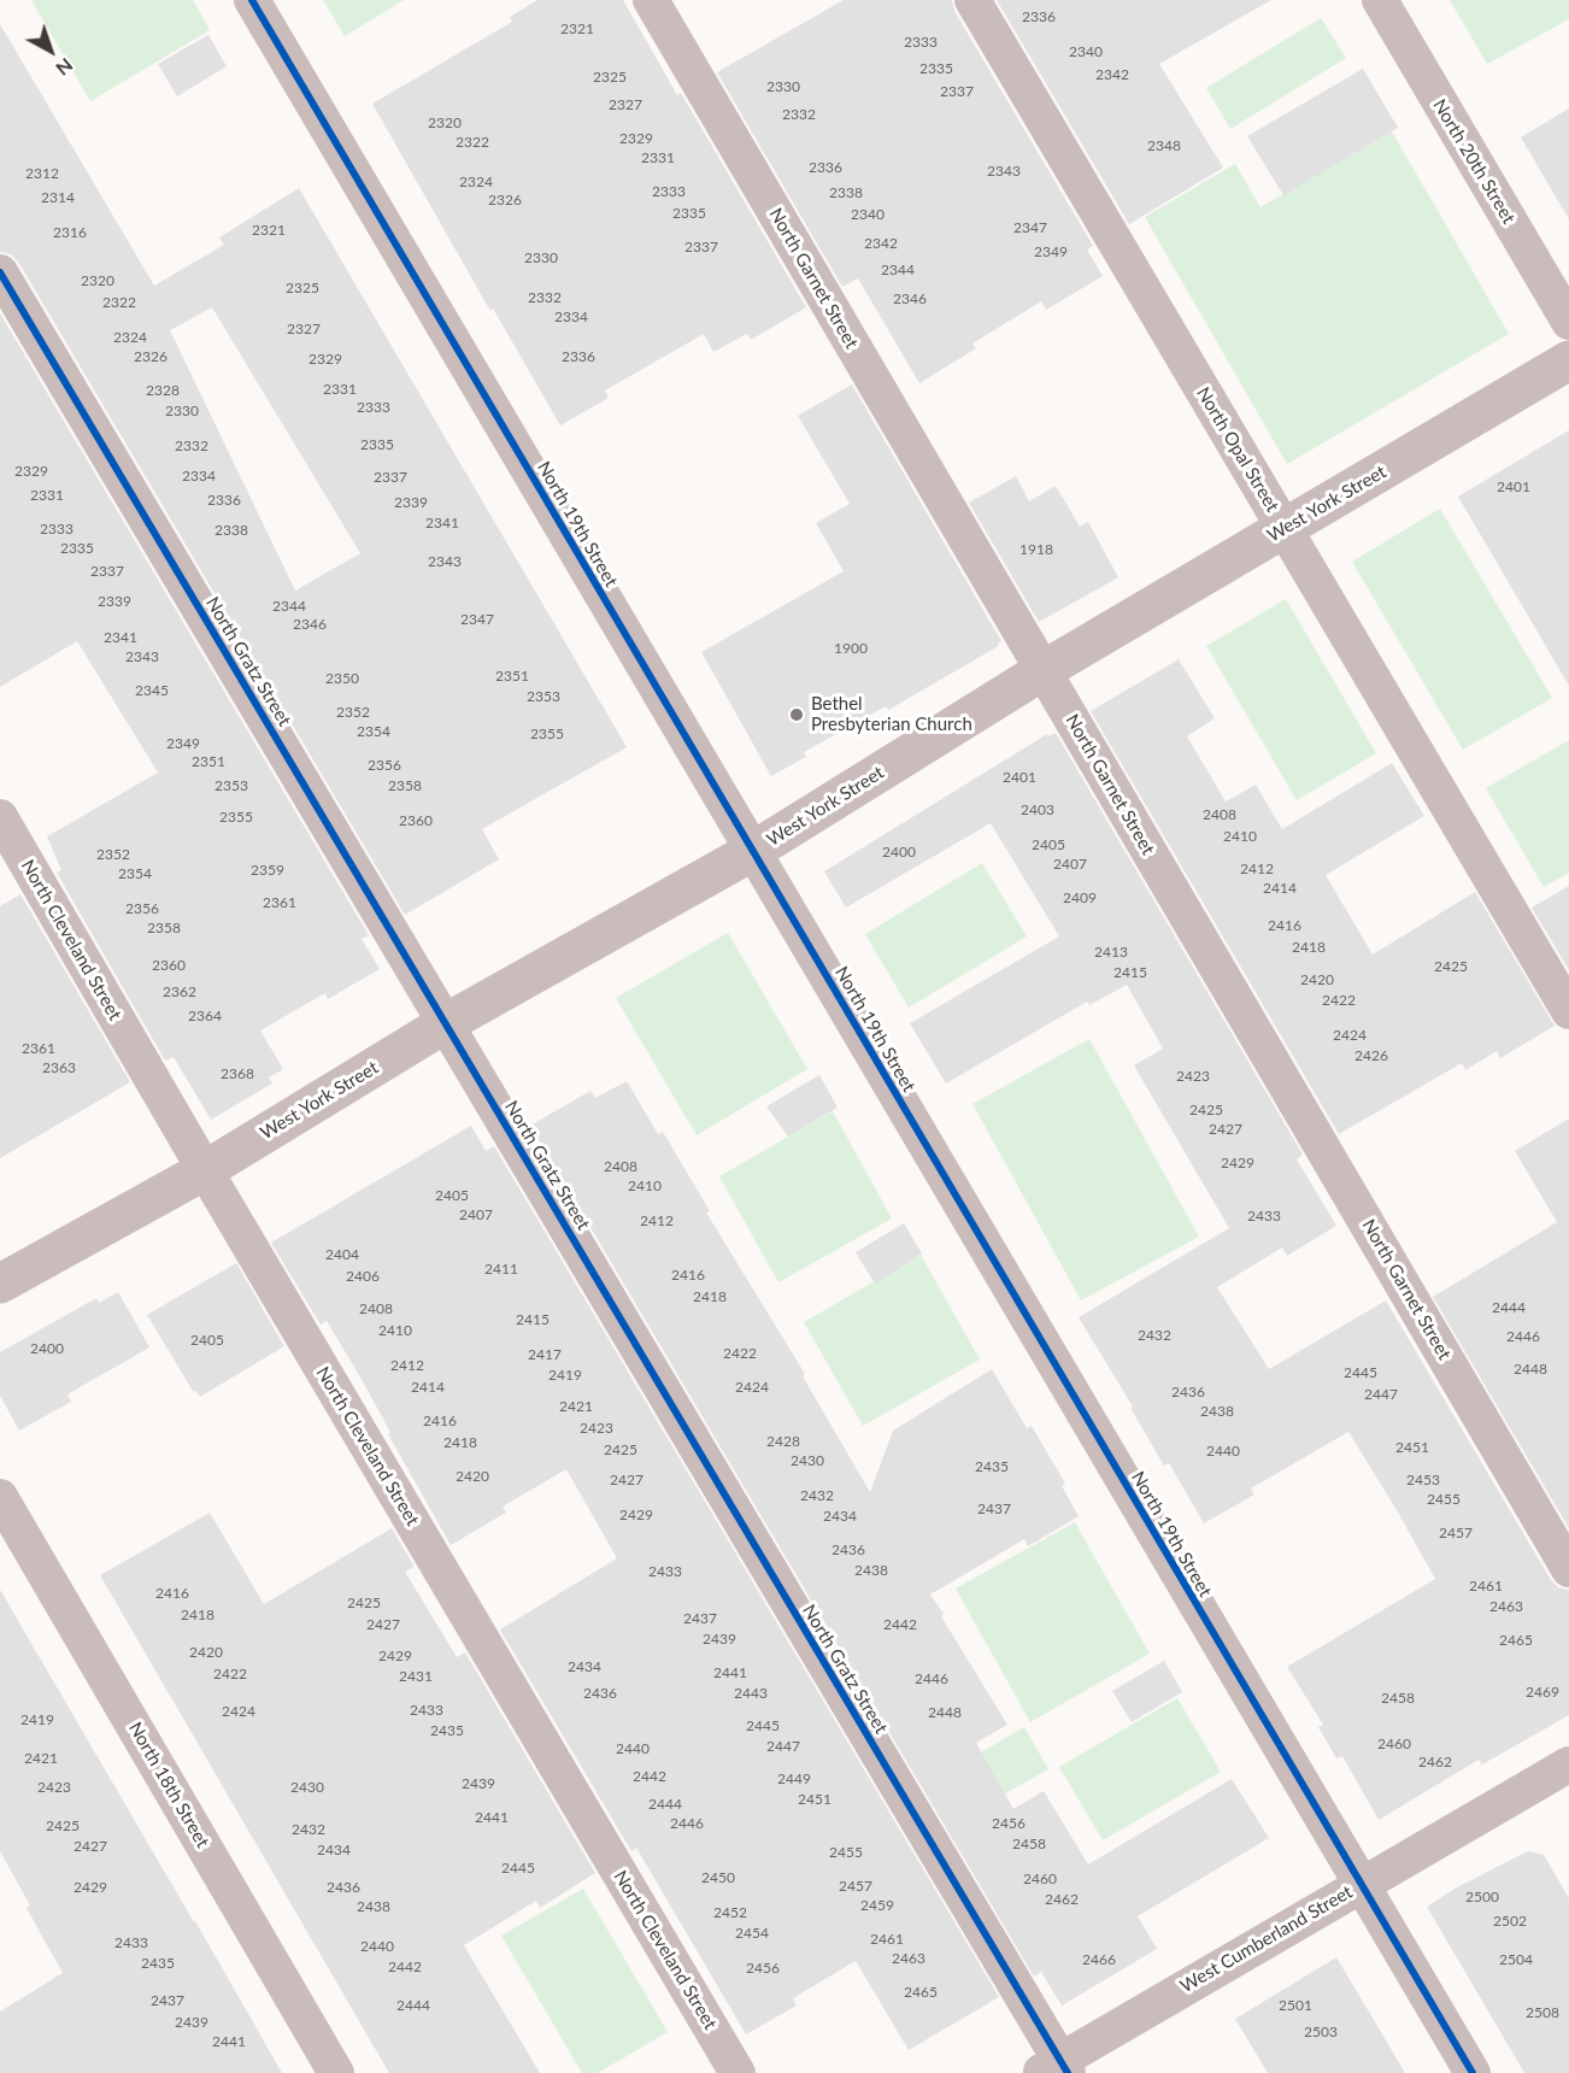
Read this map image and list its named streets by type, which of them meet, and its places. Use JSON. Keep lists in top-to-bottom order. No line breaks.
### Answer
{"streets":{"street":["North 20th Street","North Garnet Street","North Opal Street","West York Street","North 19th Street","North Gratz Street","North Cleveland Street","North 18th Street","West Cumberland Street"]},"crossings":[["North Garnet Street","West York Street"],["North Opal Street","West York Street"],["West York Street","North 19th Street"],["West York Street","North Gratz Street"],["West York Street","North Cleveland Street"],["North 19th Street","West Cumberland Street"],["North Gratz Street","West Cumberland Street"]],"places":["Bethel Presbyterian Church"],"house_numbers":["2336","2321","2333","2340","2335","2342","2325","2330","2337","2327","2332","2320","2329","2322","2348","2331","2336","2343","2312","2324","2333","2338","2314","2326","2335","2340","2347","2321","2316","2342","2337","2349","2330","2344","2320","2325","2332","2346","2322","2334","2327","2324","2326","2336","2329","2331","2328","2333","2330","2335","2332","2329","2334","2337","2401","2331","2336","2339","2341","2333","2338","2335","1918","2343","2337","2339","2344","2347","2346","2341","1900","2343","2351","2350","2345","2353","2352","2354","2355","2349","2351","2356","2401","2353","2358","2403","2408","2355","2360","2410","2405","2400","2352","2407","2412","2359","2354","2414","2409","2361","2356","2416","2358","2418","2413","2360","2425","2415","2420","2362","2422","2364","2424","2361","2426","2363","2368","2423","2425","2427","2429","2408","2410","2405","2407","2433","2412","2404","2411","2416","2406","2418","2444","2408","2415","2410","2432","2446","2405","2400","2422","2417","2412","2448","2445","2419","2414","2424","2436","2447","2421","2438","2416","2423","2428","2418","2451","2425","2440","2430","2435","2420","2427","2453","2432","2455","2437","2429","2434","2457","2436","2438","2433","2461","2416","2425","2463","2418","2437","2427","2442","2439","2465","2420","2429","2434","2441","2422","2431","2446","2469","2436","2443","2458","2433","2424","2448","2419","2445","2435","2460","2447","2440","2421","2462","2442","2449","2439","2423","2430","2451","2444","2441","2446","2456","2425","2432","2458","2427","2434","2455","2445","2450","2460","2457","2429","2436","2500","2462","2459","2438","2452","2502","2454","2461","2433","2440","2463","2466","2504","2435","2442","2456","2465","2437","2444","2501","2508","2439","2503","2441"],"north":"bottom right"}
